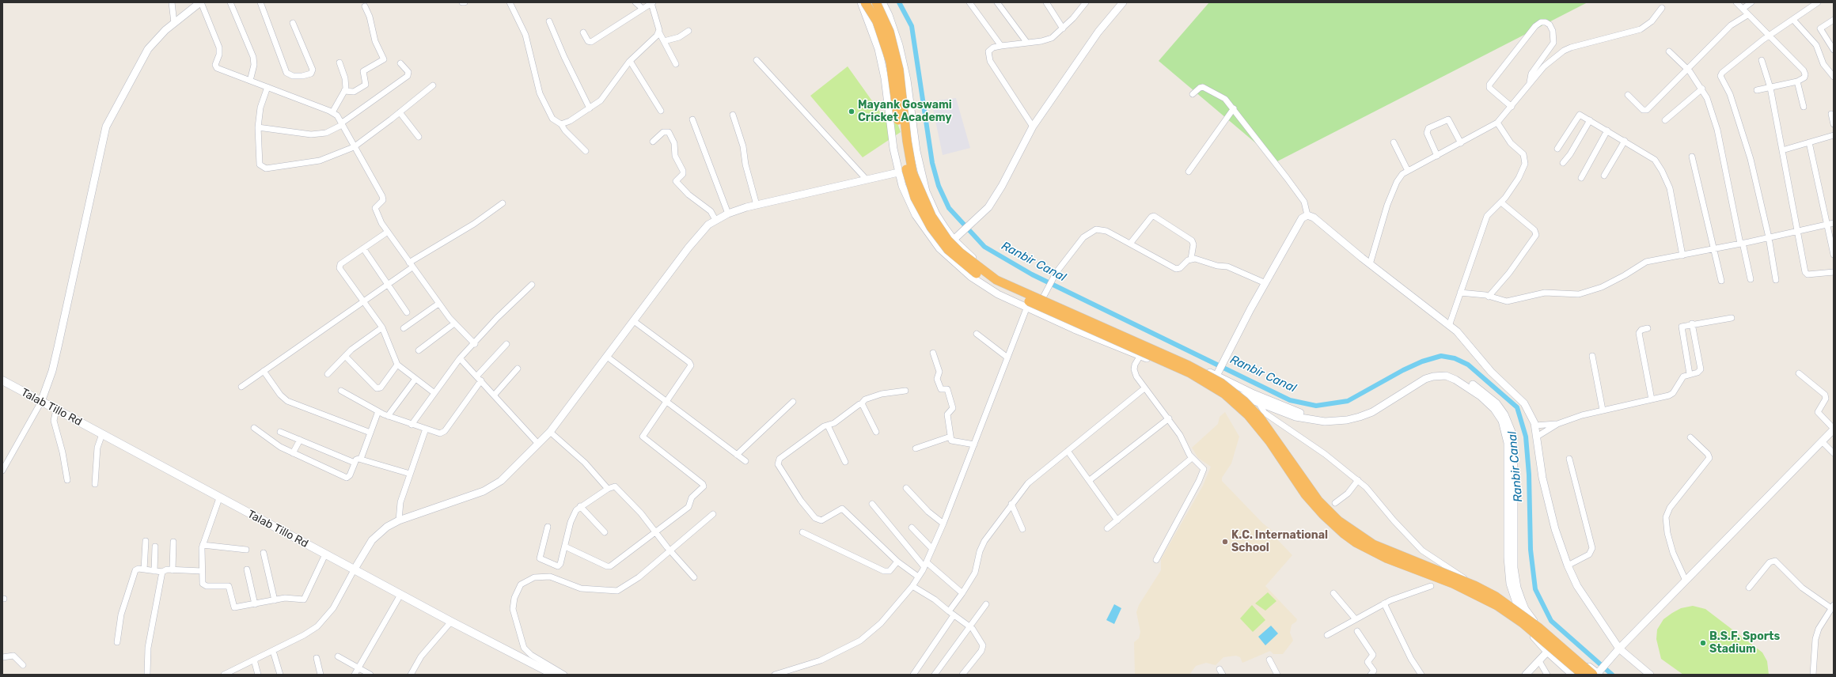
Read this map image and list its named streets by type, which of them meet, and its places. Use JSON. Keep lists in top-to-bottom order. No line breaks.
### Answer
{"streets":{"main road":["Talab Tillo Rd"]},"water":["Ranbir Canal"],"places":["Mayank Goswami Cricket Academy","K.C. International School","B.S.F. Sports Stadium"]}
